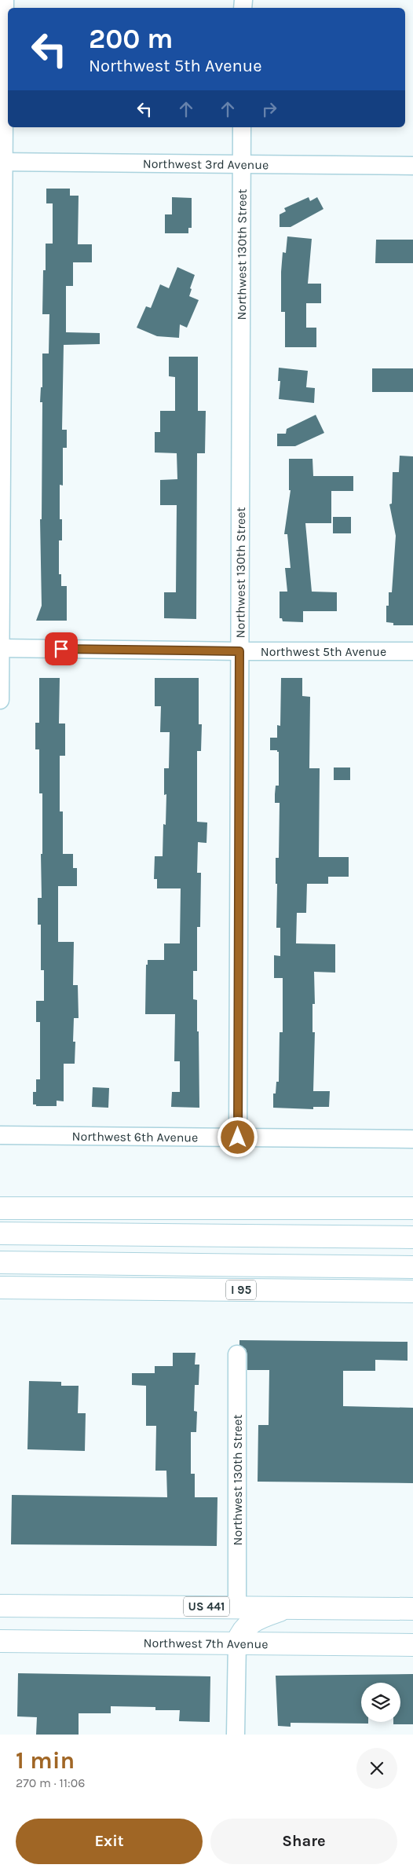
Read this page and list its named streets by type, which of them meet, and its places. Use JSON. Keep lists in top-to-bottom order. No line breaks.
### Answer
{"streets":{"main road":["I 95","US 441","Northwest 7th Avenue"],"street":["Northwest 3rd Avenue","Northwest 130th Street","Northwest 5th Avenue","Northwest 6th Avenue"]},"crossings":[["Northwest 3rd Avenue","Northwest 130th Street"],["Northwest 130th Street","Northwest 5th Avenue"],["Northwest 130th Street","Northwest 6th Avenue"],["Northwest 130th Street","US 441"]],"page":{"turn":["200 m","Northwest 5th Avenue"],"heading":["1 min","270 m · 11:06"],"buttons":["Exit","Share"]}}
